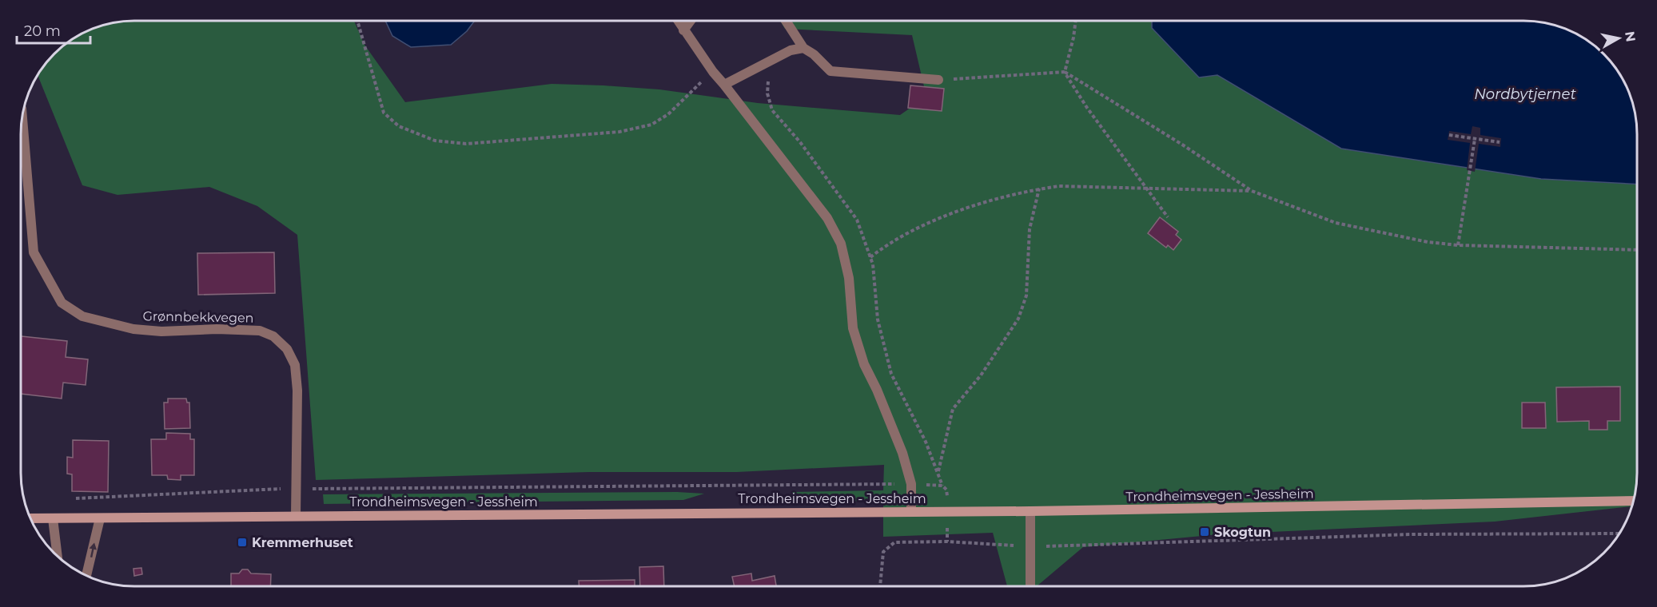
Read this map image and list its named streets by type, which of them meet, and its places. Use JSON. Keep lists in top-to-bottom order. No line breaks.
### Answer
{"streets":{"main road":["Trondheimsvegen - Jessheim"],"street":["Grønnbekkvegen"]},"crossings":[["Grønnbekkvegen","Trondheimsvegen - Jessheim"]],"water":["Nordbytjernet"],"places":{"transit":["Skogtun","Kremmerhuset"]},"scale_bar":"20 m","north":"right"}
